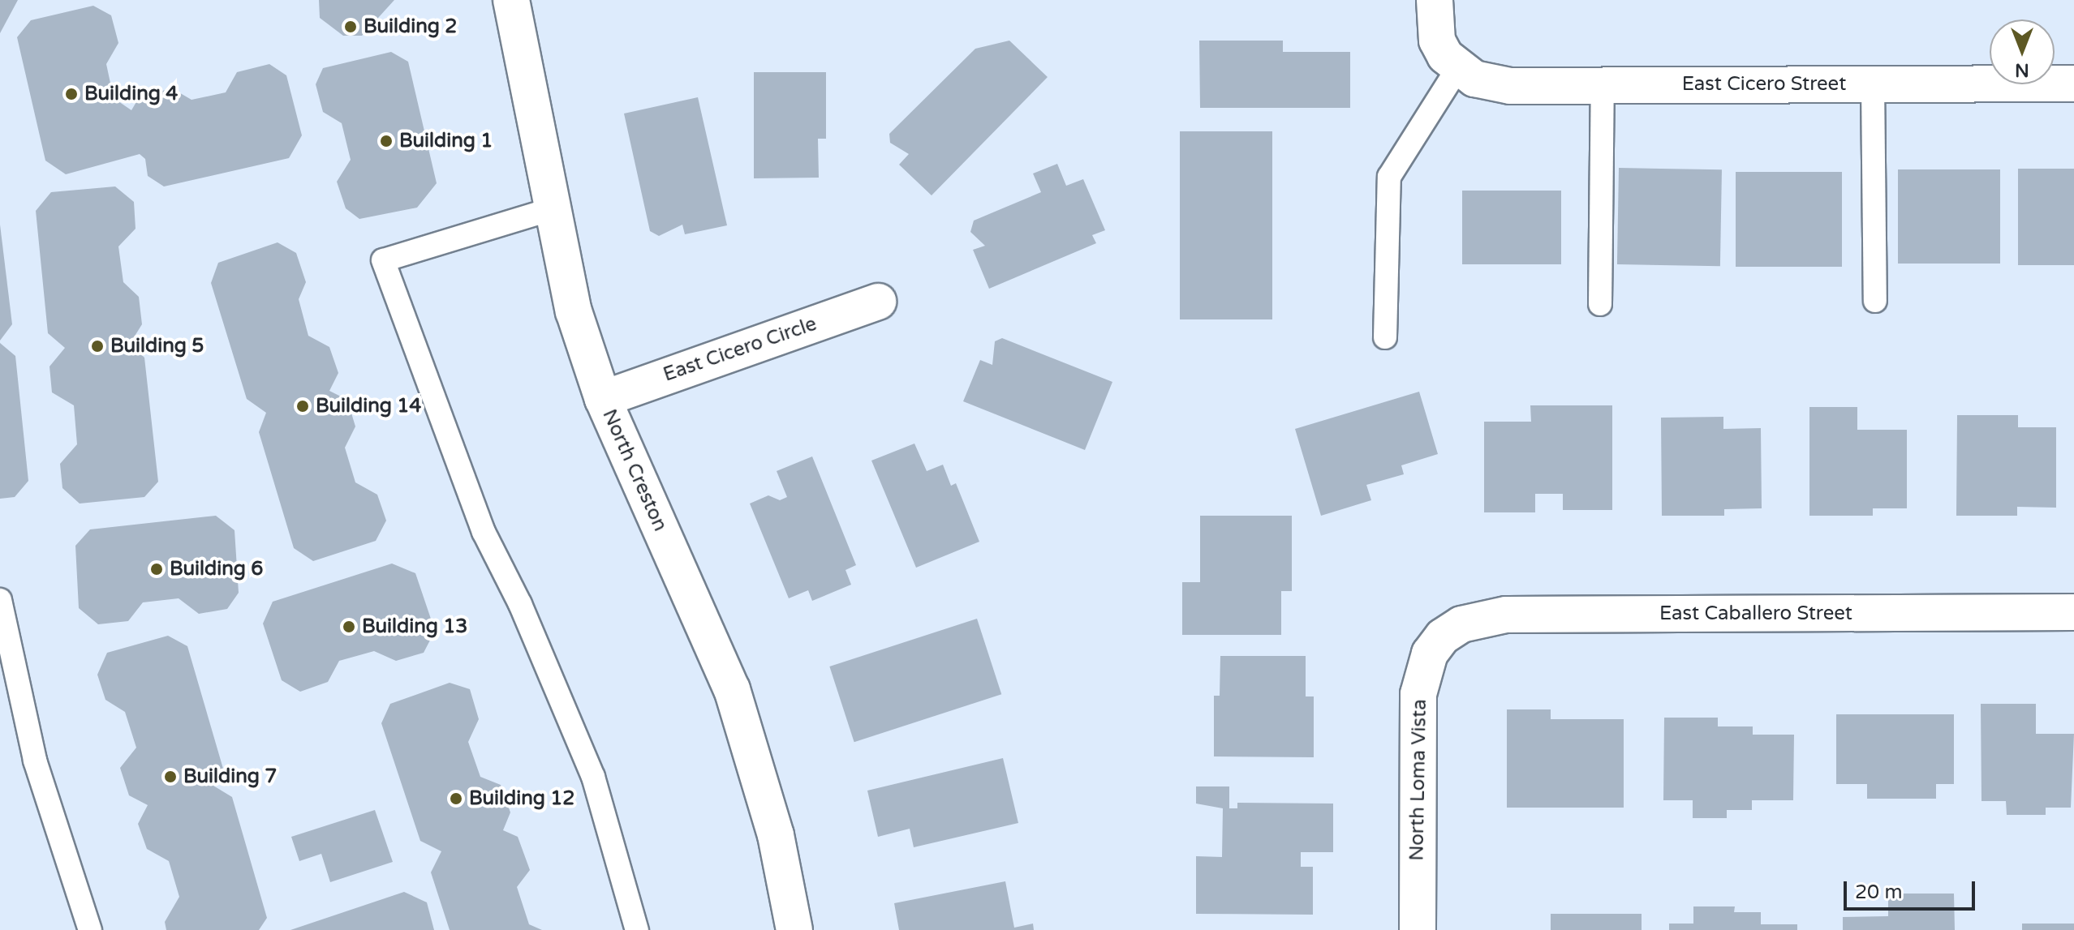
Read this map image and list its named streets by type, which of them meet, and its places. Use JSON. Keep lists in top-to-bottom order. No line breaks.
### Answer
{"streets":{"street":["East Cicero Street","East Cicero Circle","North Creston","East Caballero Street","North Loma Vista"]},"crossings":[["East Cicero Circle","North Creston"],["East Caballero Street","North Loma Vista"]],"places":["Building 2","Building 4","Building 1","Building 5","Building 14","Building 6","Building 13","Building 7","Building 12"],"scale_bar":"20 m","north":"bottom"}
